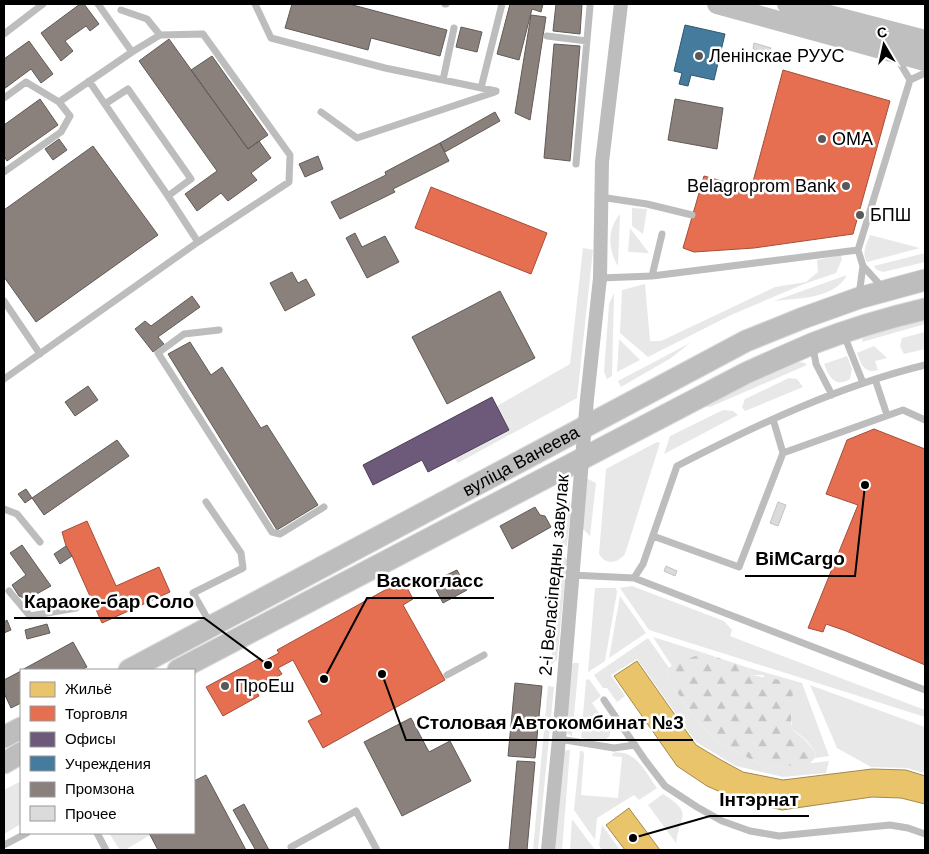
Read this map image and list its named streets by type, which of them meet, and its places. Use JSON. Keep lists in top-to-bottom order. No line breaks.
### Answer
{"streets":{"main road":["вуліца Ванеева"],"street":["2-і Веласіпедны завулак"]},"crossings":[["вуліца Ванеева","2-і Веласіпедны завулак"]],"places":["Ленінскае РУУС","ОМА","Belagroprom Bank","БПШ","BiMCargo","Караоке-бар Соло","Столовая Автокомбинат №3","Васкогласс","ПроЕш","Інтэрнат"],"legend":["Жильё","Торговля","Офисы","Учреждения","Промзона","Прочее"],"north":"top"}
